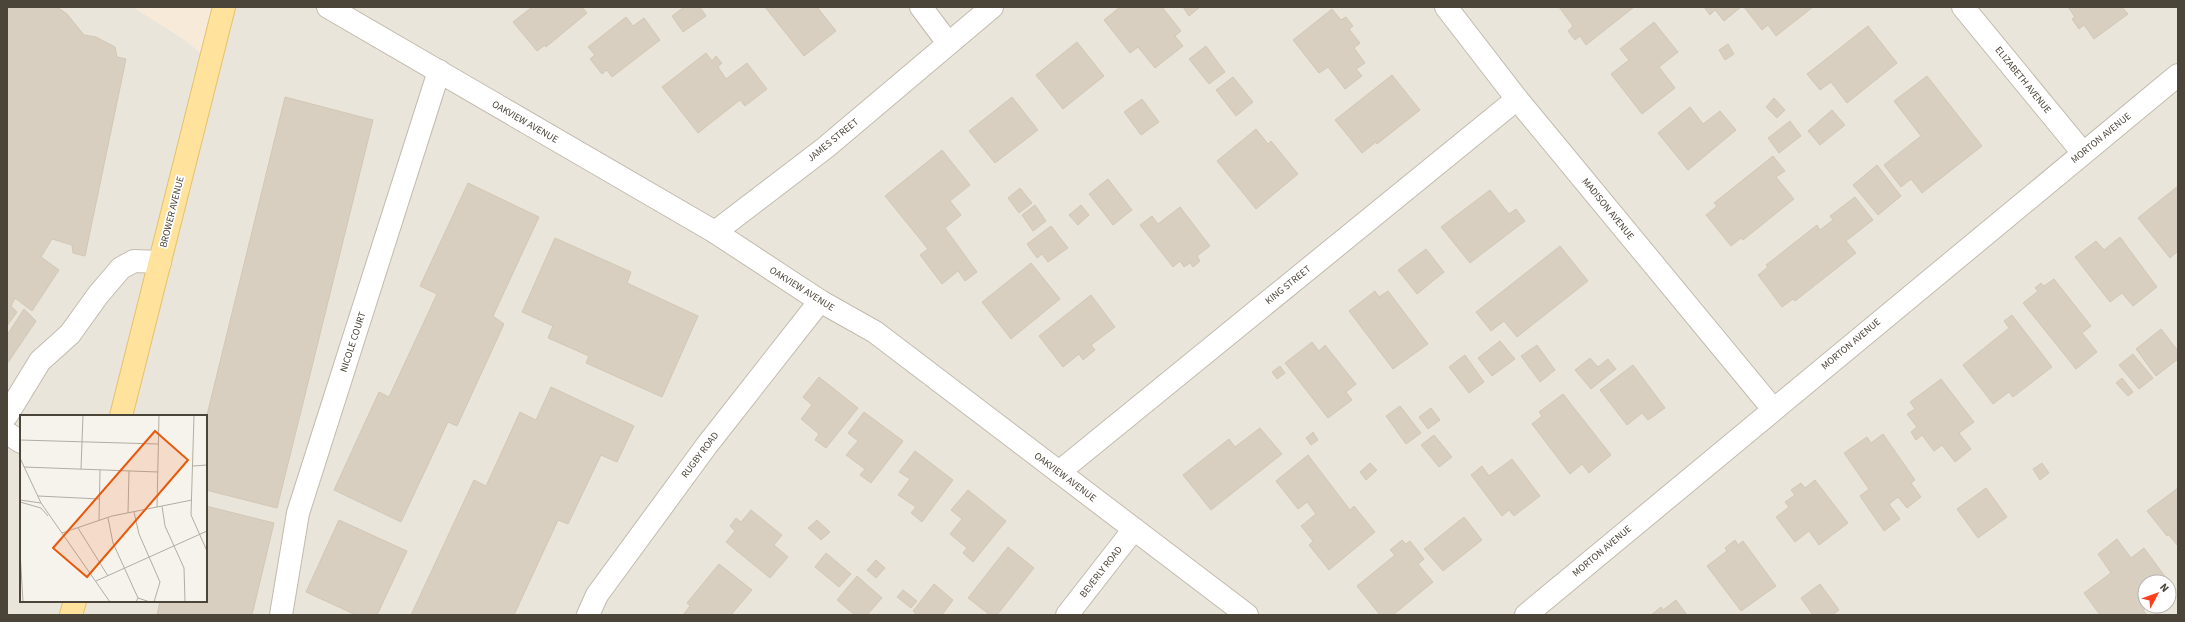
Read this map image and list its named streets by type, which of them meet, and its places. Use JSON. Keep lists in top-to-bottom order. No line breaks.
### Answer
{"streets":{"main road":["BROWER AVENUE"],"street":["ELIZABETH AVENUE","OAKVIEW AVENUE","MORTON AVENUE","JAMES STREET","MADISON AVENUE","KING STREET","NICOLE COURT","RUGBY ROAD","BEVERLY ROAD"]},"crossings":[["ELIZABETH AVENUE","MORTON AVENUE"],["OAKVIEW AVENUE","JAMES STREET"],["OAKVIEW AVENUE","KING STREET"],["OAKVIEW AVENUE","NICOLE COURT"],["OAKVIEW AVENUE","RUGBY ROAD"],["OAKVIEW AVENUE","BEVERLY ROAD"],["MORTON AVENUE","MADISON AVENUE"],["MADISON AVENUE","KING STREET"]],"north":"top right"}
